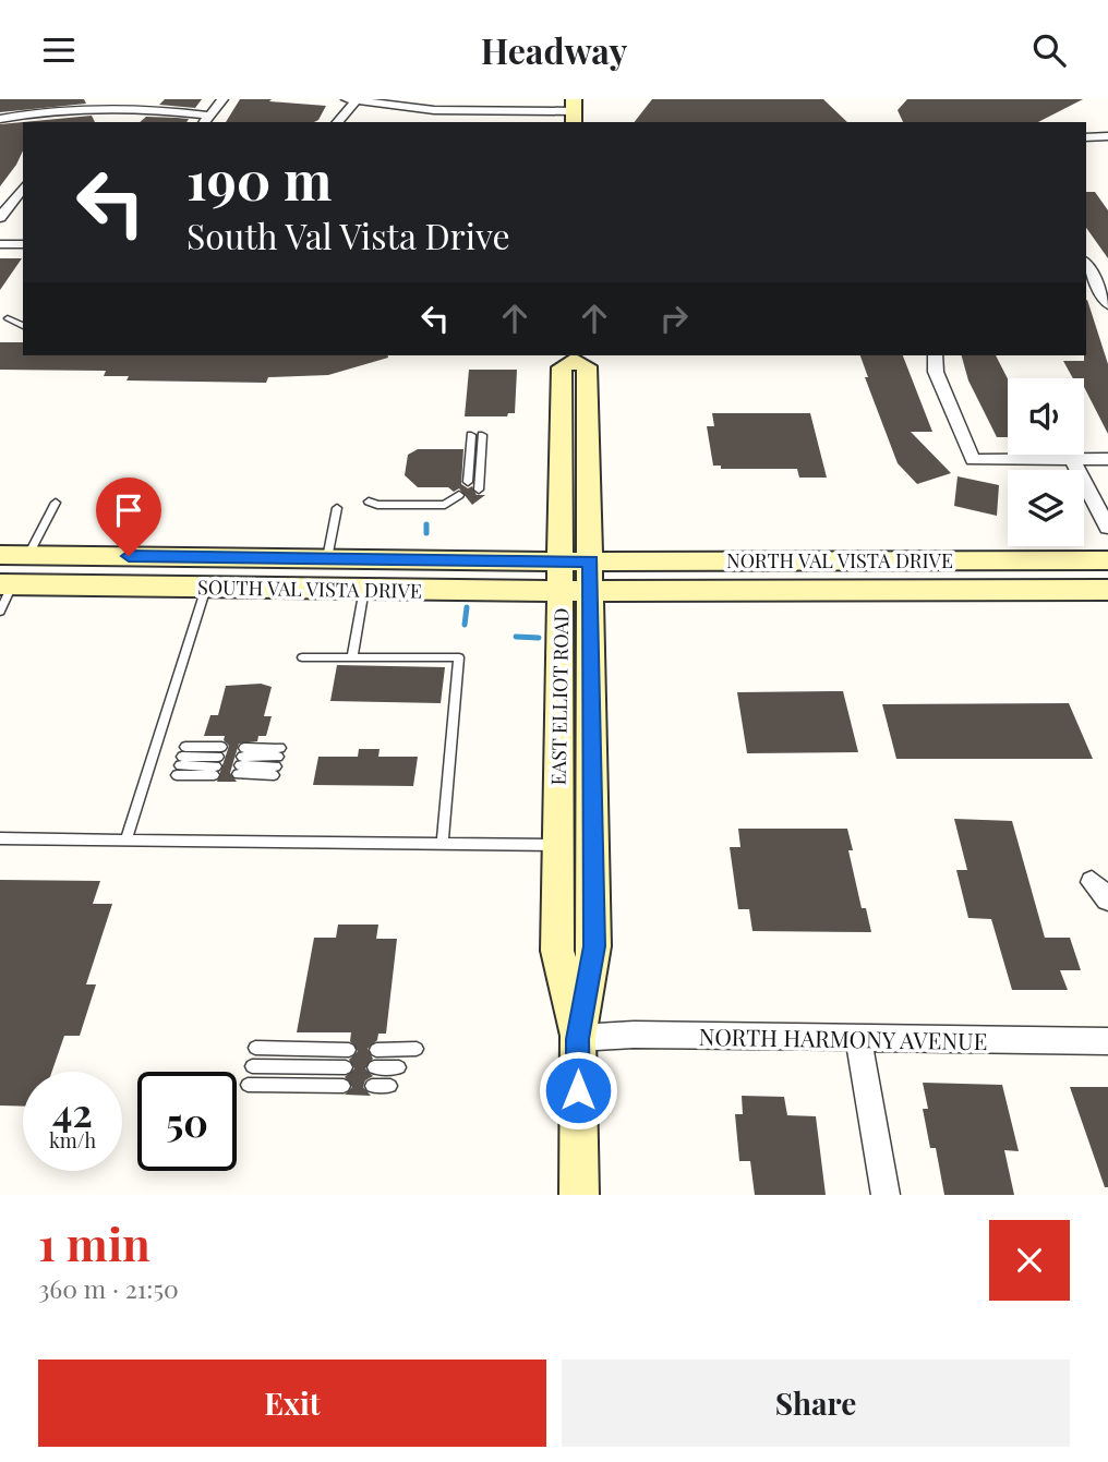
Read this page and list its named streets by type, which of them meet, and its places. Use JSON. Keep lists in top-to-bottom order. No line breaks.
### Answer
{"streets":{"main road":["NORTH VAL VISTA DRIVE","SOUTH VAL VISTA DRIVE","EAST ELLIOT ROAD"],"street":["NORTH HARMONY AVENUE"]},"crossings":[["NORTH VAL VISTA DRIVE","SOUTH VAL VISTA DRIVE"],["NORTH VAL VISTA DRIVE","EAST ELLIOT ROAD"],["SOUTH VAL VISTA DRIVE","EAST ELLIOT ROAD"],["EAST ELLIOT ROAD","NORTH HARMONY AVENUE"]],"page":{"header":"Headway","turn":["190 m","South Val Vista Drive"],"speed":"42 km/h","limit":"50","heading":["1 min","360 m · 21:50"],"buttons":["Exit","Share"]}}
